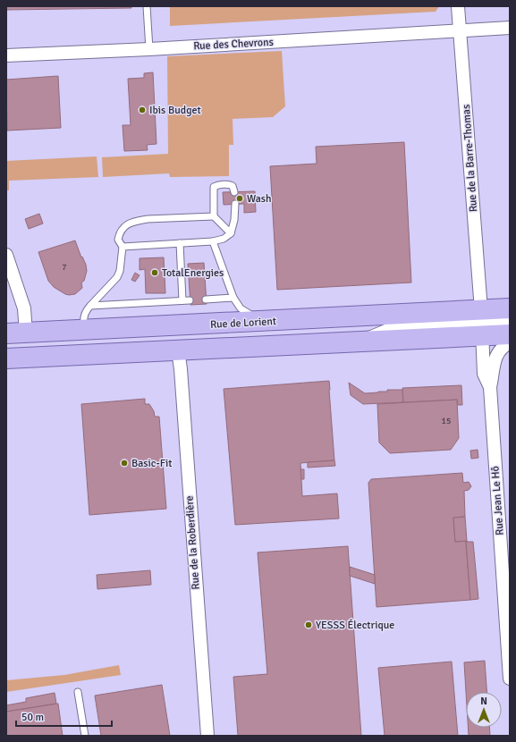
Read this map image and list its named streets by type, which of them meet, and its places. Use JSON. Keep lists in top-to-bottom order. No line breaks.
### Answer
{"streets":{"main road":["Rue de Lorient"],"street":["Rue des Chevrons","Rue de la Barre-Thomas","Rue Jean Le Hô","Rue de la Roberdière"]},"crossings":[["Rue des Chevrons","Rue de la Barre-Thomas"],["Rue de la Barre-Thomas","Rue de Lorient"],["Rue de la Barre-Thomas","Rue Jean Le Hô"]],"places":["Ibis Budget","Wash","TotalEnergies","Basic-Fit","YESSS Électrique"],"house_numbers":["7","15"],"scale_bar":"50 m","north":"top"}
